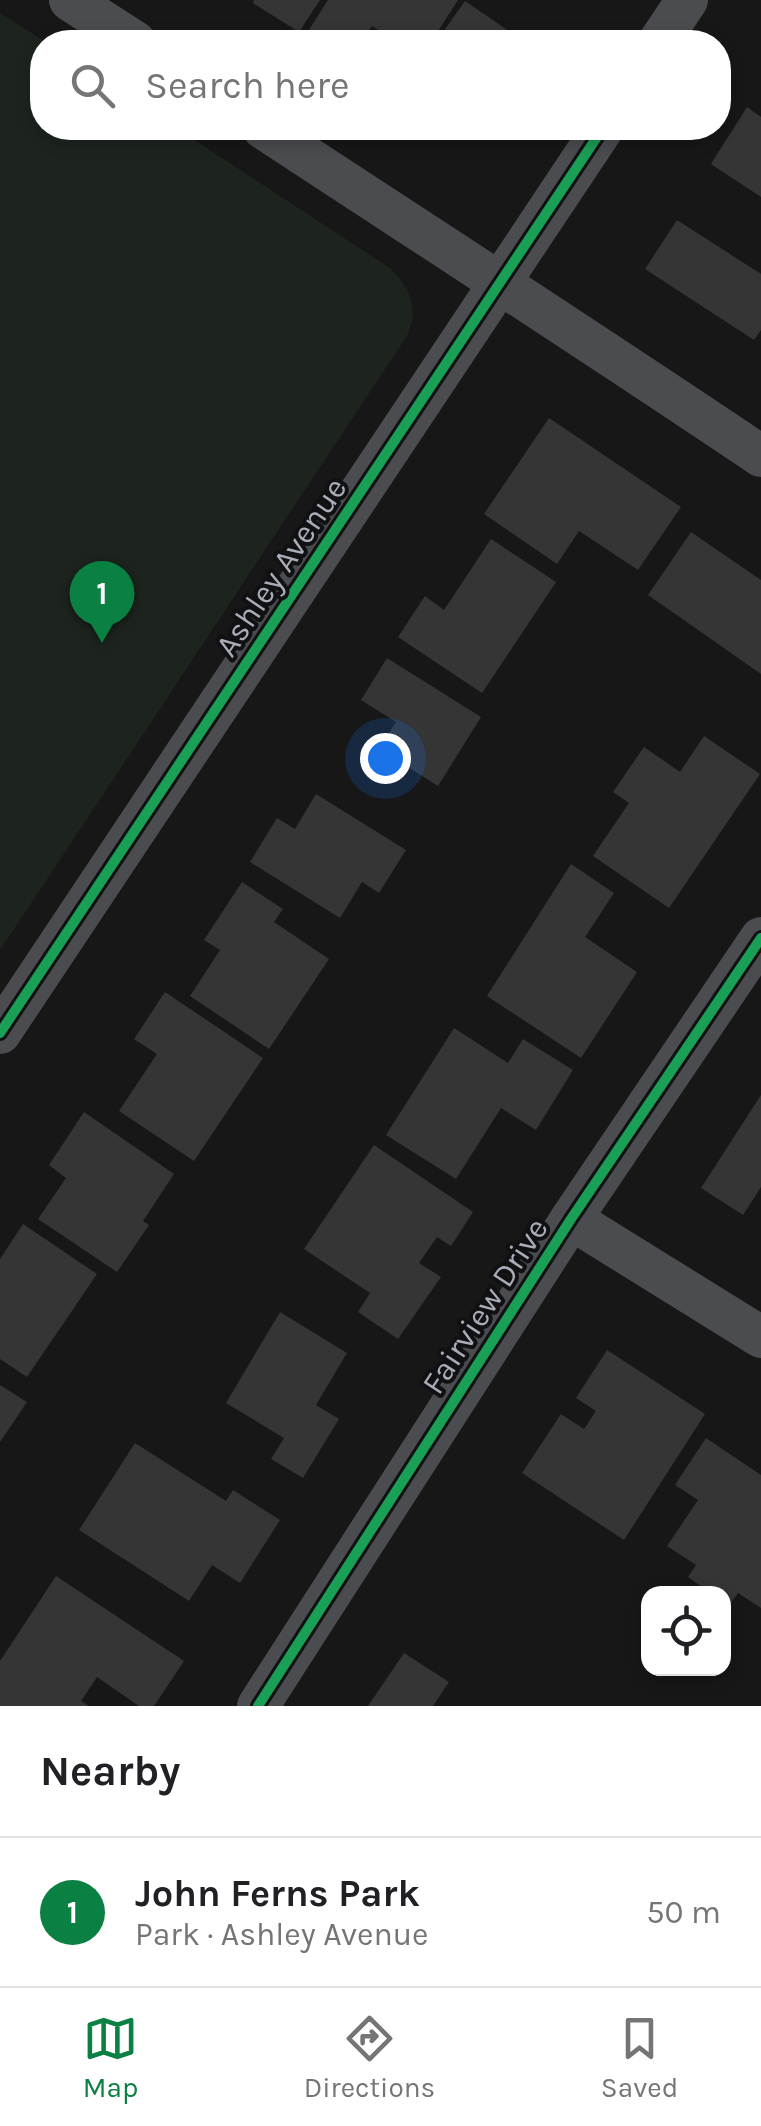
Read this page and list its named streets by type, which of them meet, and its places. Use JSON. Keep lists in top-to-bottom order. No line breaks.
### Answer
{"streets":{"street":["Ashley Avenue","Fairview Drive"]},"page":{"search":"Search here","pins":"1","heading":"Nearby","list":[{"mark":"1","name":"John Ferns Park","note":"Park · Ashley Avenue","value":"50 m"}],"nav":["Map","Directions","Saved"]}}
